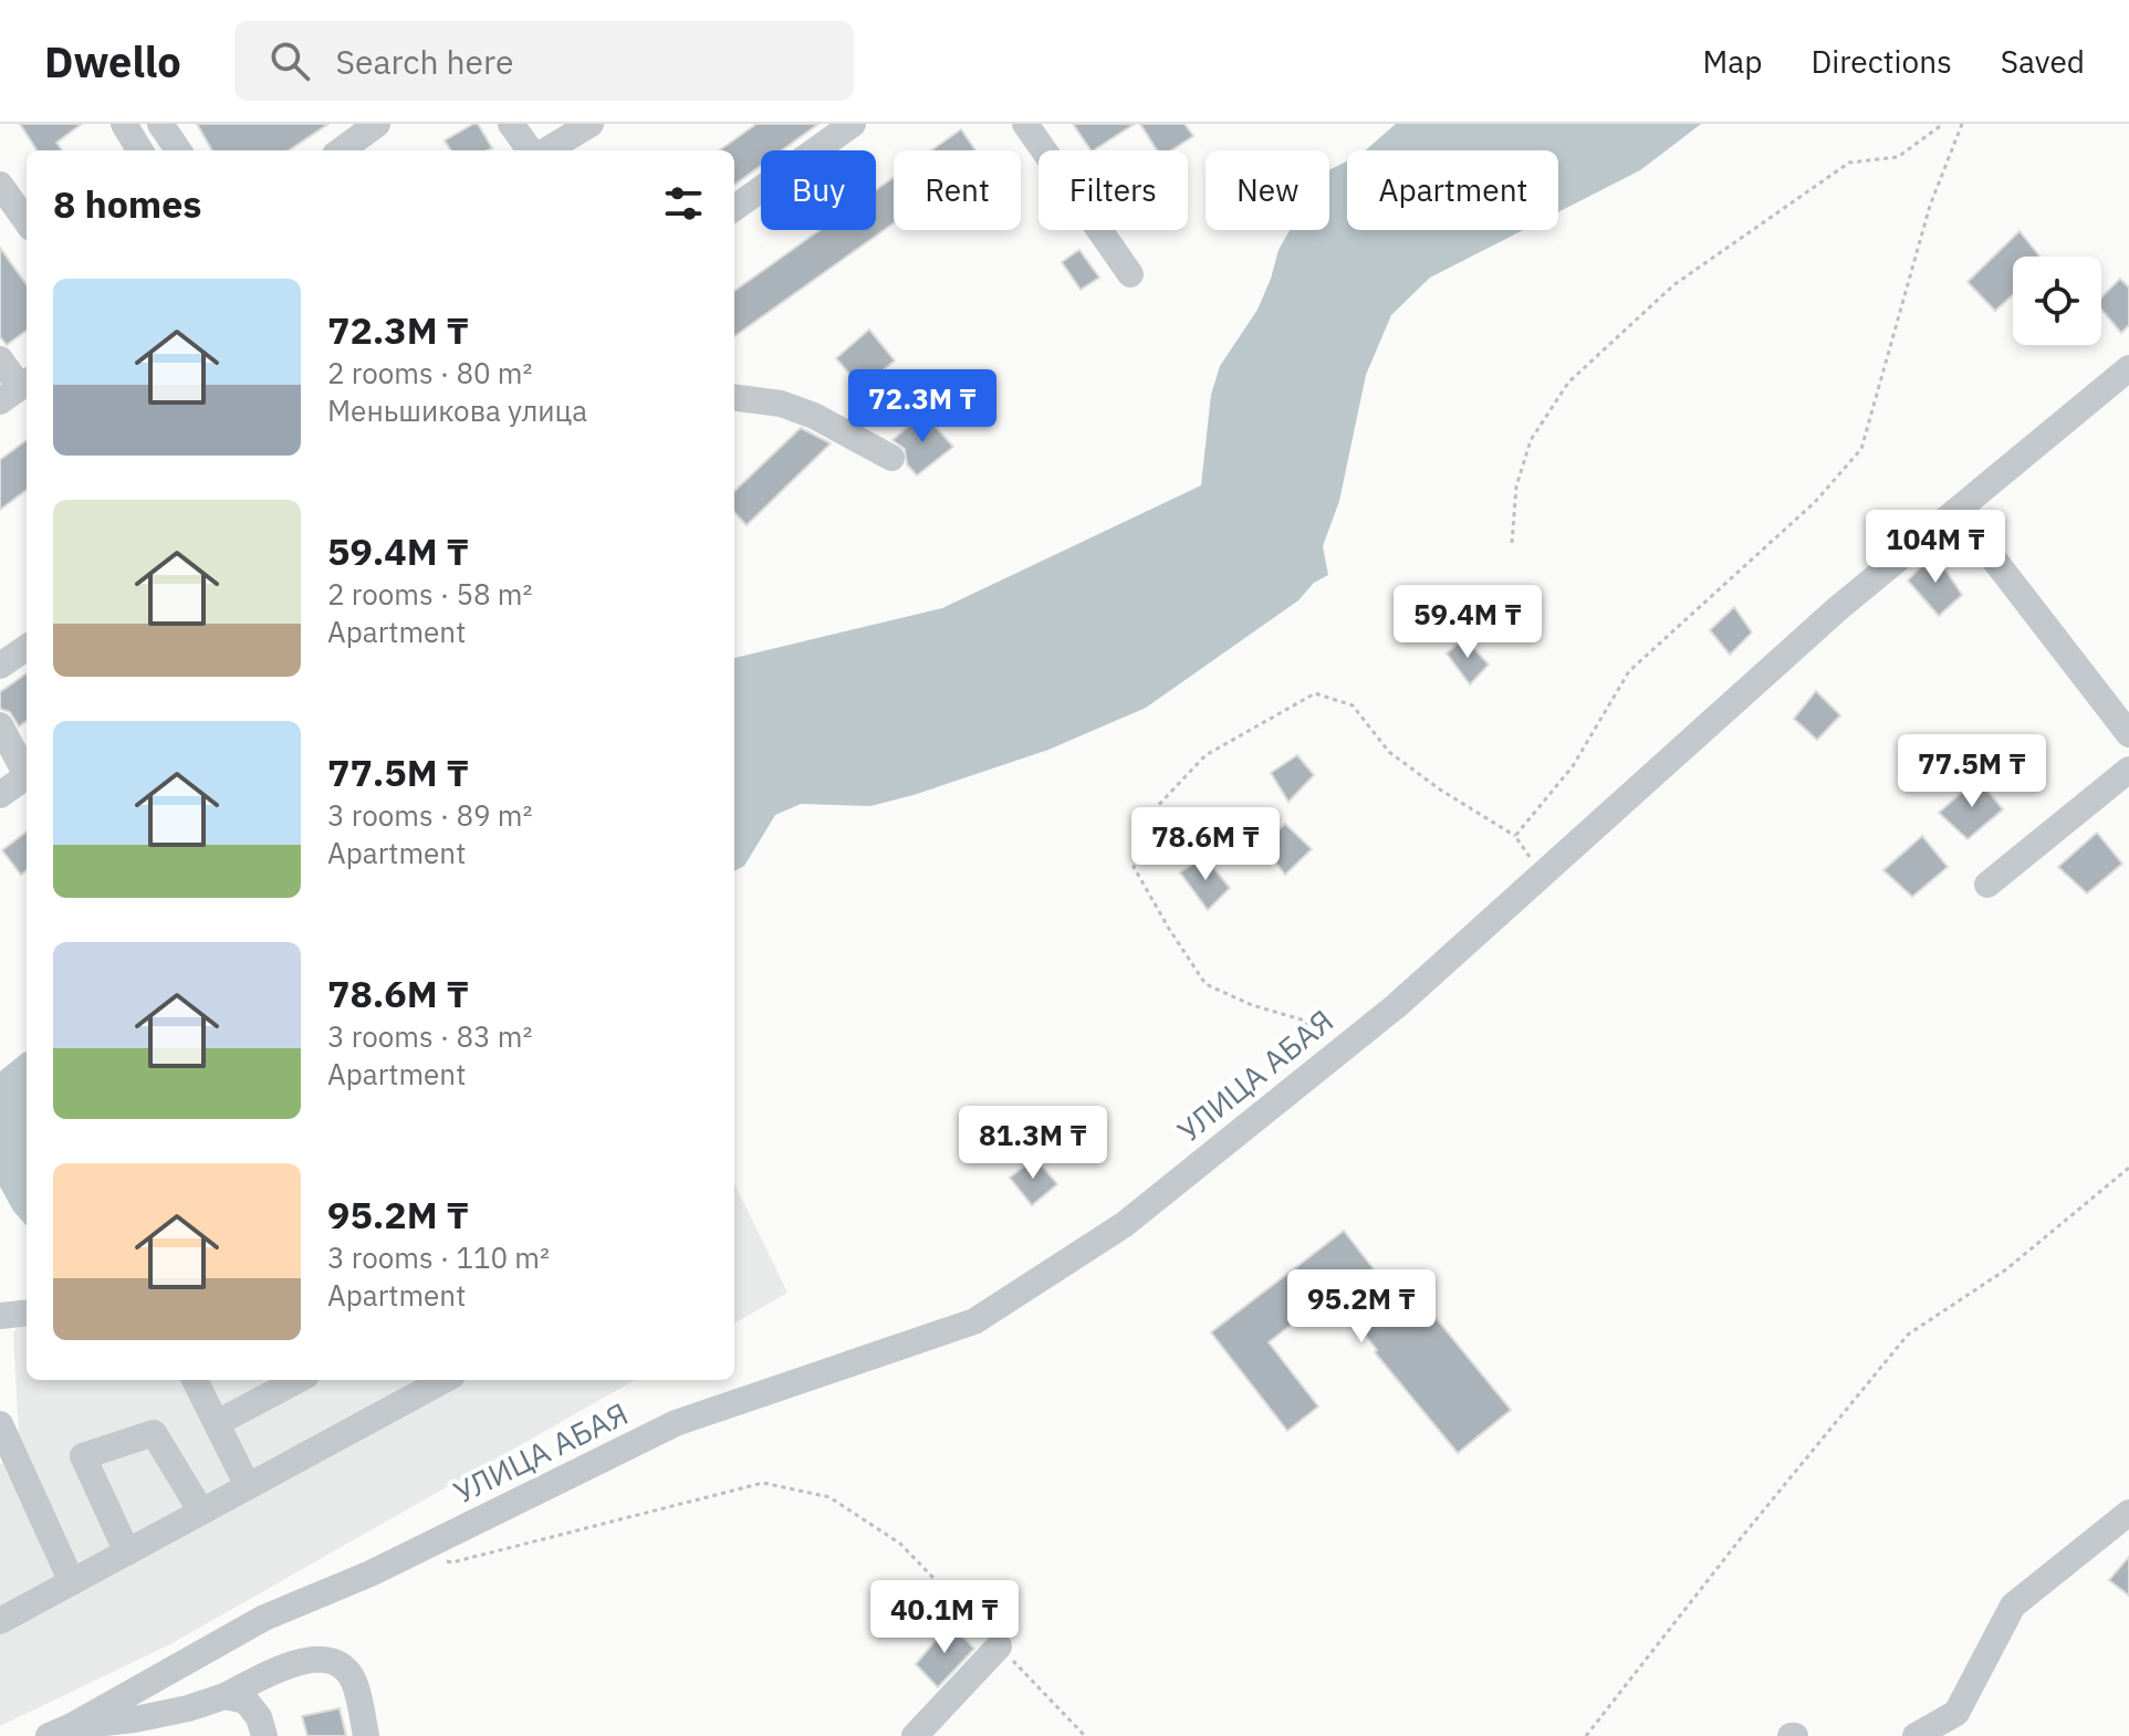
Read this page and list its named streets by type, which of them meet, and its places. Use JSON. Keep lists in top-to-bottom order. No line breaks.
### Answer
{"streets":{"street":["УЛИЦА АБАЯ"]},"page":{"header":"Dwello","search":"Search here","nav":["Map","Directions","Saved"],"chip":["Buy","Rent","Filters","New","Apartment"],"heading":"8 homes","list":[{"name":"72.3M ₸","note":"2 rooms · 80 m² · Меньшикова улица"},{"name":"59.4M ₸","note":"2 rooms · 58 m² · Apartment"},{"name":"77.5M ₸","note":"3 rooms · 89 m² · Apartment"},{"name":"78.6M ₸","note":"3 rooms · 83 m² · Apartment"},{"name":"95.2M ₸","note":"3 rooms · 110 m² · Apartment"}],"price":["72.3M ₸","104M ₸","59.4M ₸","77.5M ₸","78.6M ₸","81.3M ₸","95.2M ₸","40.1M ₸"]}}
